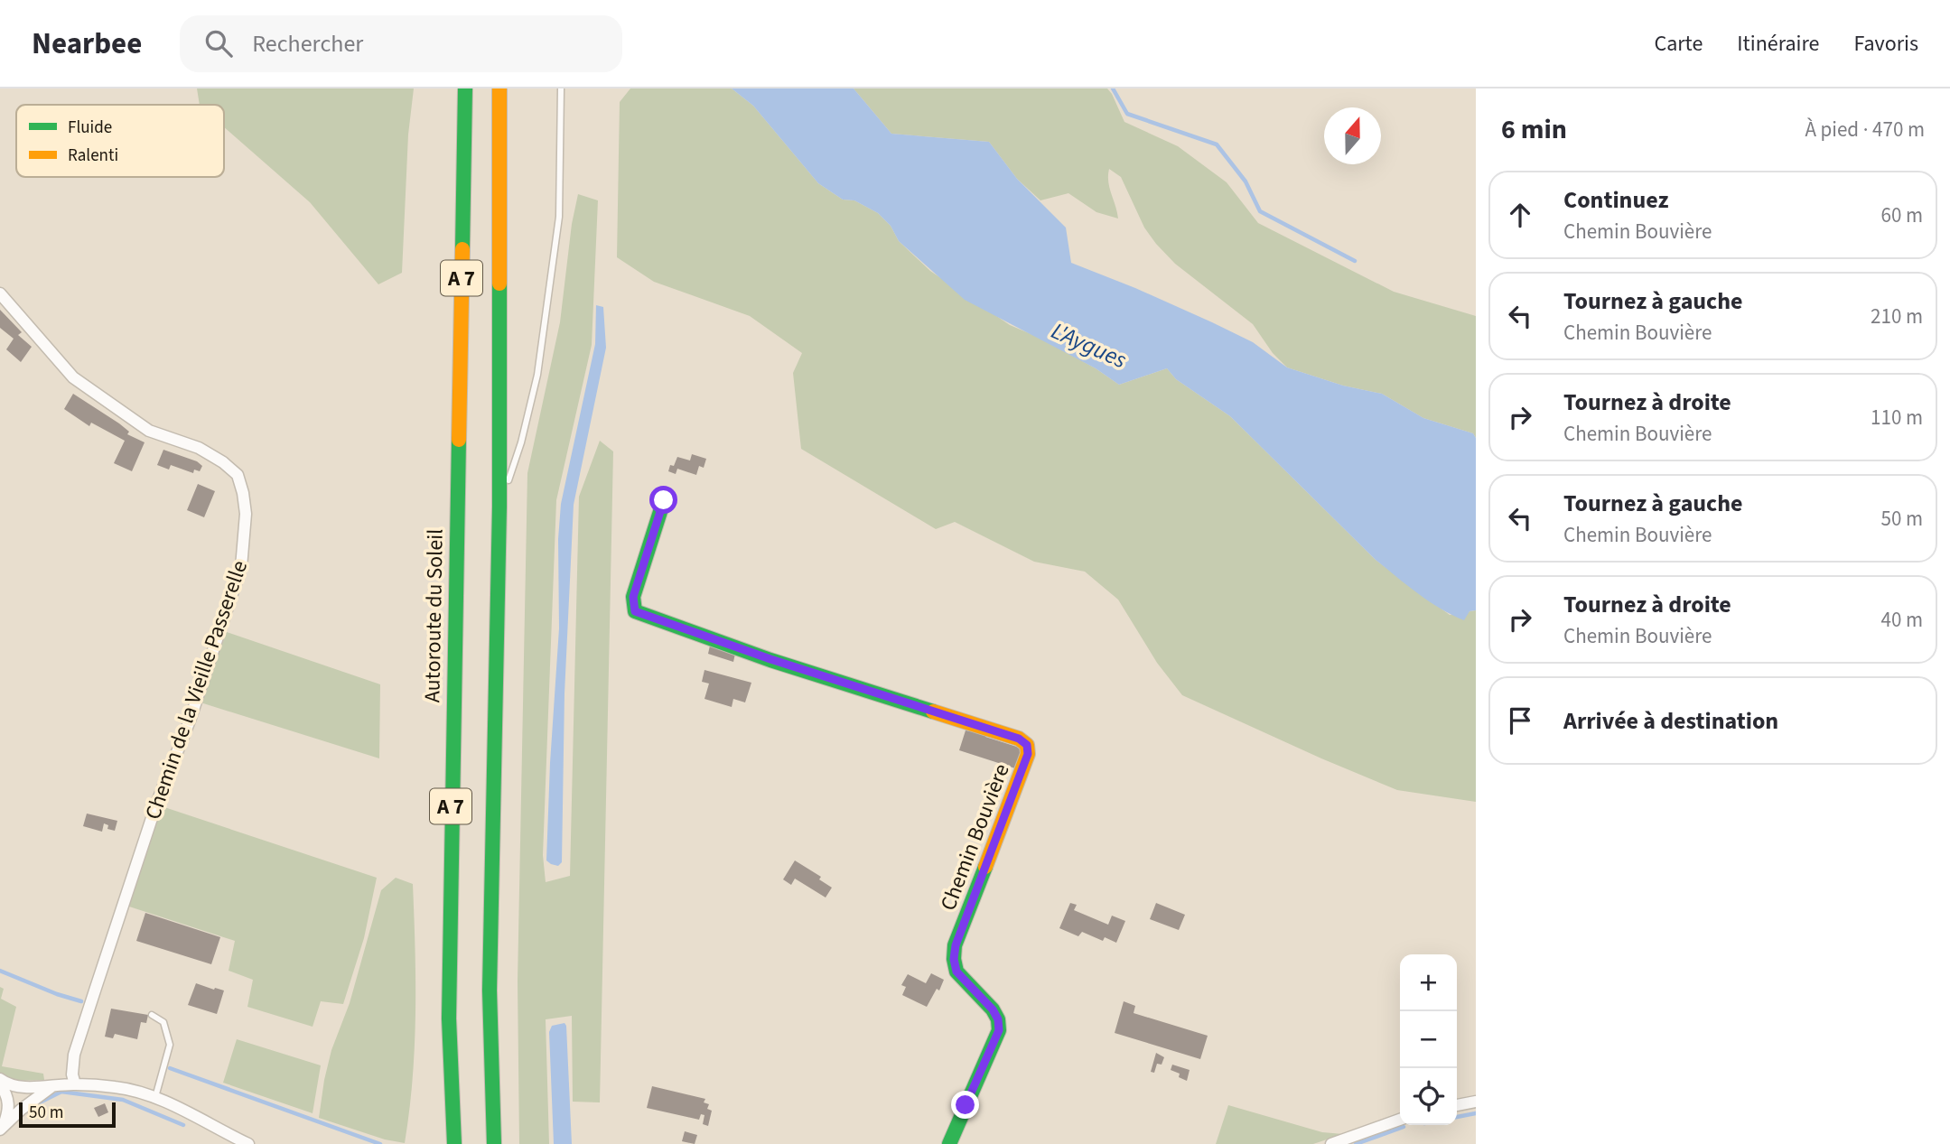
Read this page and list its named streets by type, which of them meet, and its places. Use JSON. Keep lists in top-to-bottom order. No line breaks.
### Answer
{"streets":{"main road":["A 7","Autoroute du Soleil","Chemin Bouvière"],"street":["Chemin de la Vieille Passerelle"]},"water":["L'Aygues"],"legend":["Fluide","Ralenti"],"scale_bar":"50 m","north":"top","page":{"header":"Nearbee","search":"Rechercher","nav":["Carte","Itinéraire","Favoris"],"heading":["6 min","À pied · 470 m"],"list":[["Continuez","Chemin Bouvière","60 m"],["Tournez à gauche","Chemin Bouvière","210 m"],["Tournez à droite","Chemin Bouvière","110 m"],["Tournez à gauche","Chemin Bouvière","50 m"],["Tournez à droite","Chemin Bouvière","40 m"],"Arrivée à destination"],"map_buttons":["+","−"],"scale":"50 m"}}
